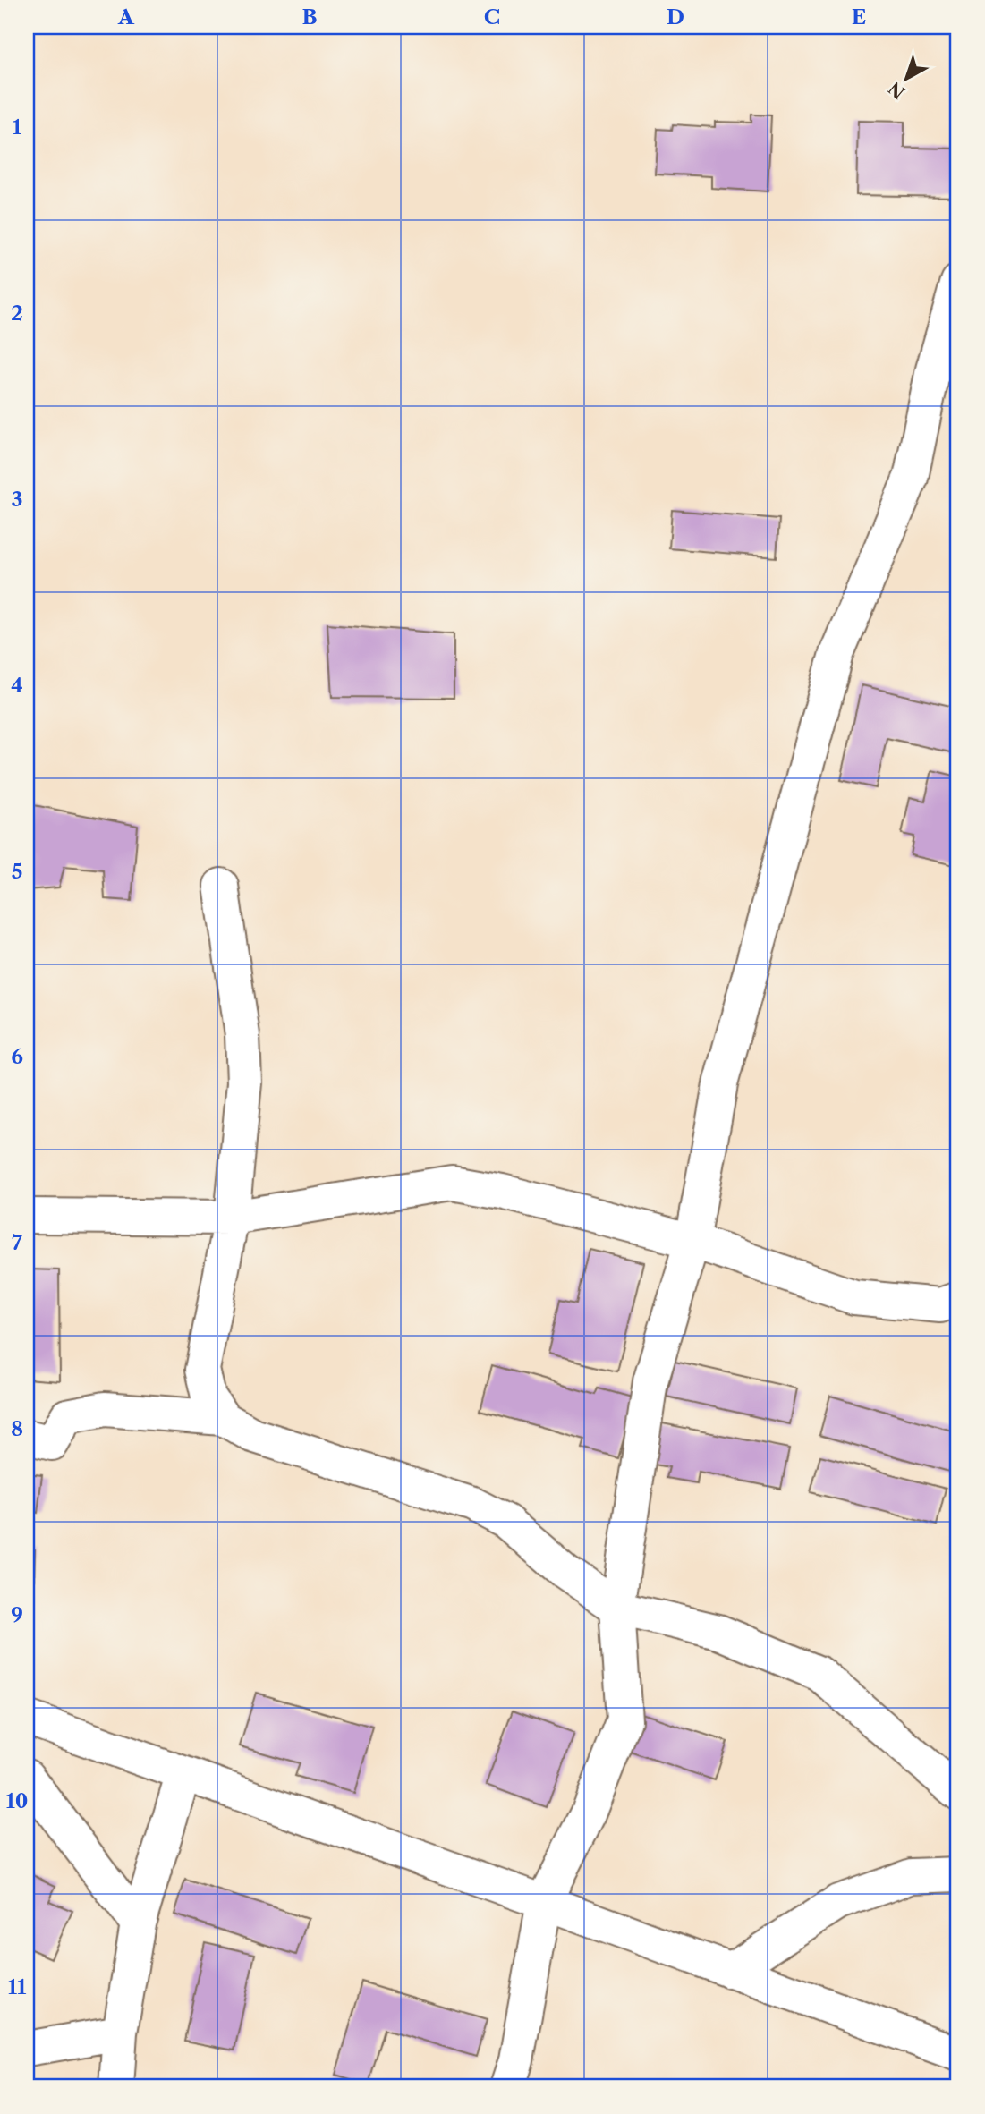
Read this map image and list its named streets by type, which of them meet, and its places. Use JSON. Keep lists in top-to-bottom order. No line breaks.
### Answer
{"north":"bottom left","grid":{"columns":["A","B","C","D","E"],"rows":["1","2","3","4","5","6","7","8","9","10","11"]}}
